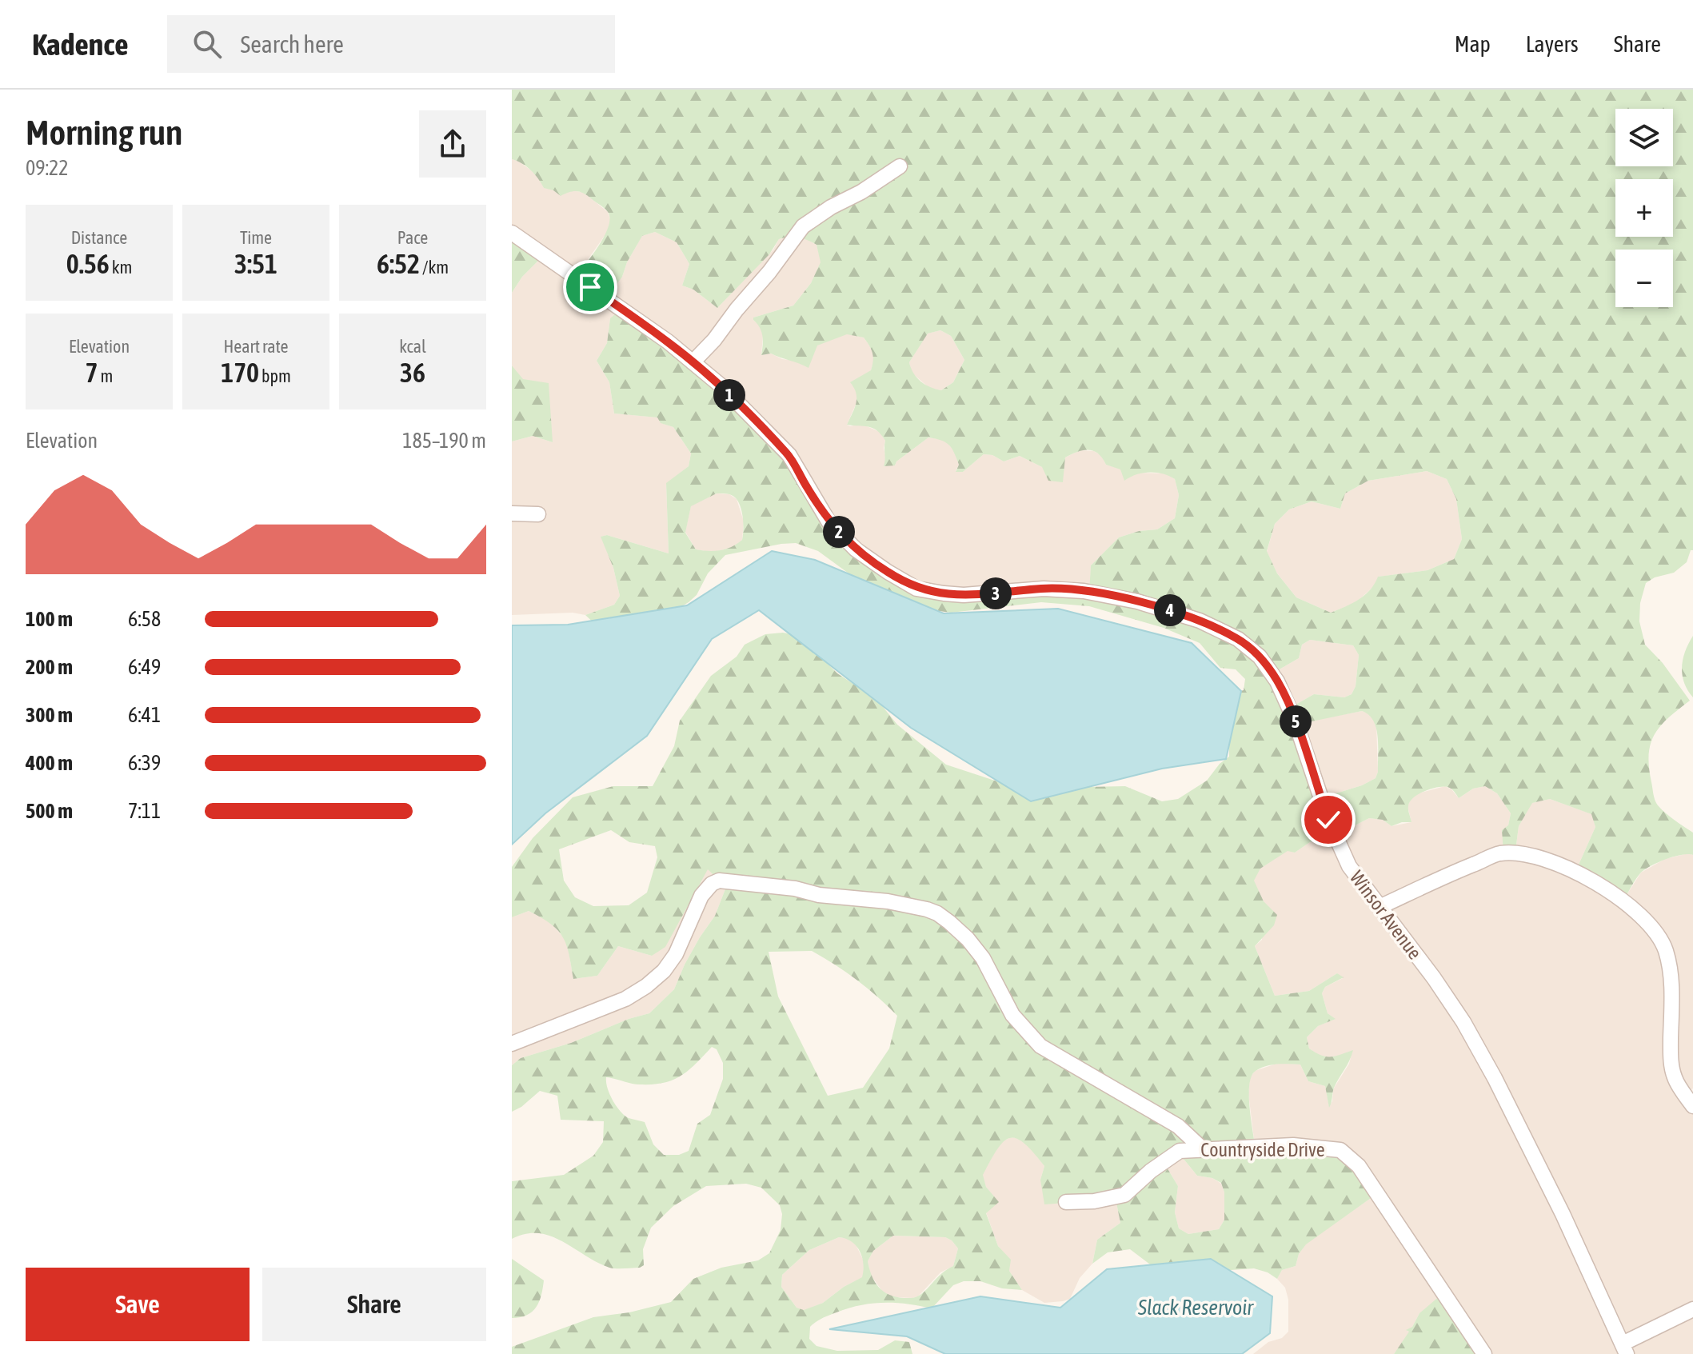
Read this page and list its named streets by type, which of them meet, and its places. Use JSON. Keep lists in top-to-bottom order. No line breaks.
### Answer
{"streets":{"street":["Winsor Avenue","Countryside Drive"]},"water":["Slack Reservoir"],"page":{"header":"Kadence","search":"Search here","nav":["Map","Layers","Share"],"heading":["Morning run","09:22"],"map_buttons":["+","−"],"stats":[["Distance","0.56 km"],["Time","3:51"],["Pace","6:52 /km"],["Elevation","7 m"],["Heart rate","170 bpm"],["kcal","36"]],"pins":["1","2","3","4","5"],"chart":["Elevation","185–190 m"],"list":[{"name":"100 m","note":"6:58"},{"name":"200 m","note":"6:49"},{"name":"300 m","note":"6:41"},{"name":"400 m","note":"6:39"},{"name":"500 m","note":"7:11"}],"buttons":["Save","Share"]}}
